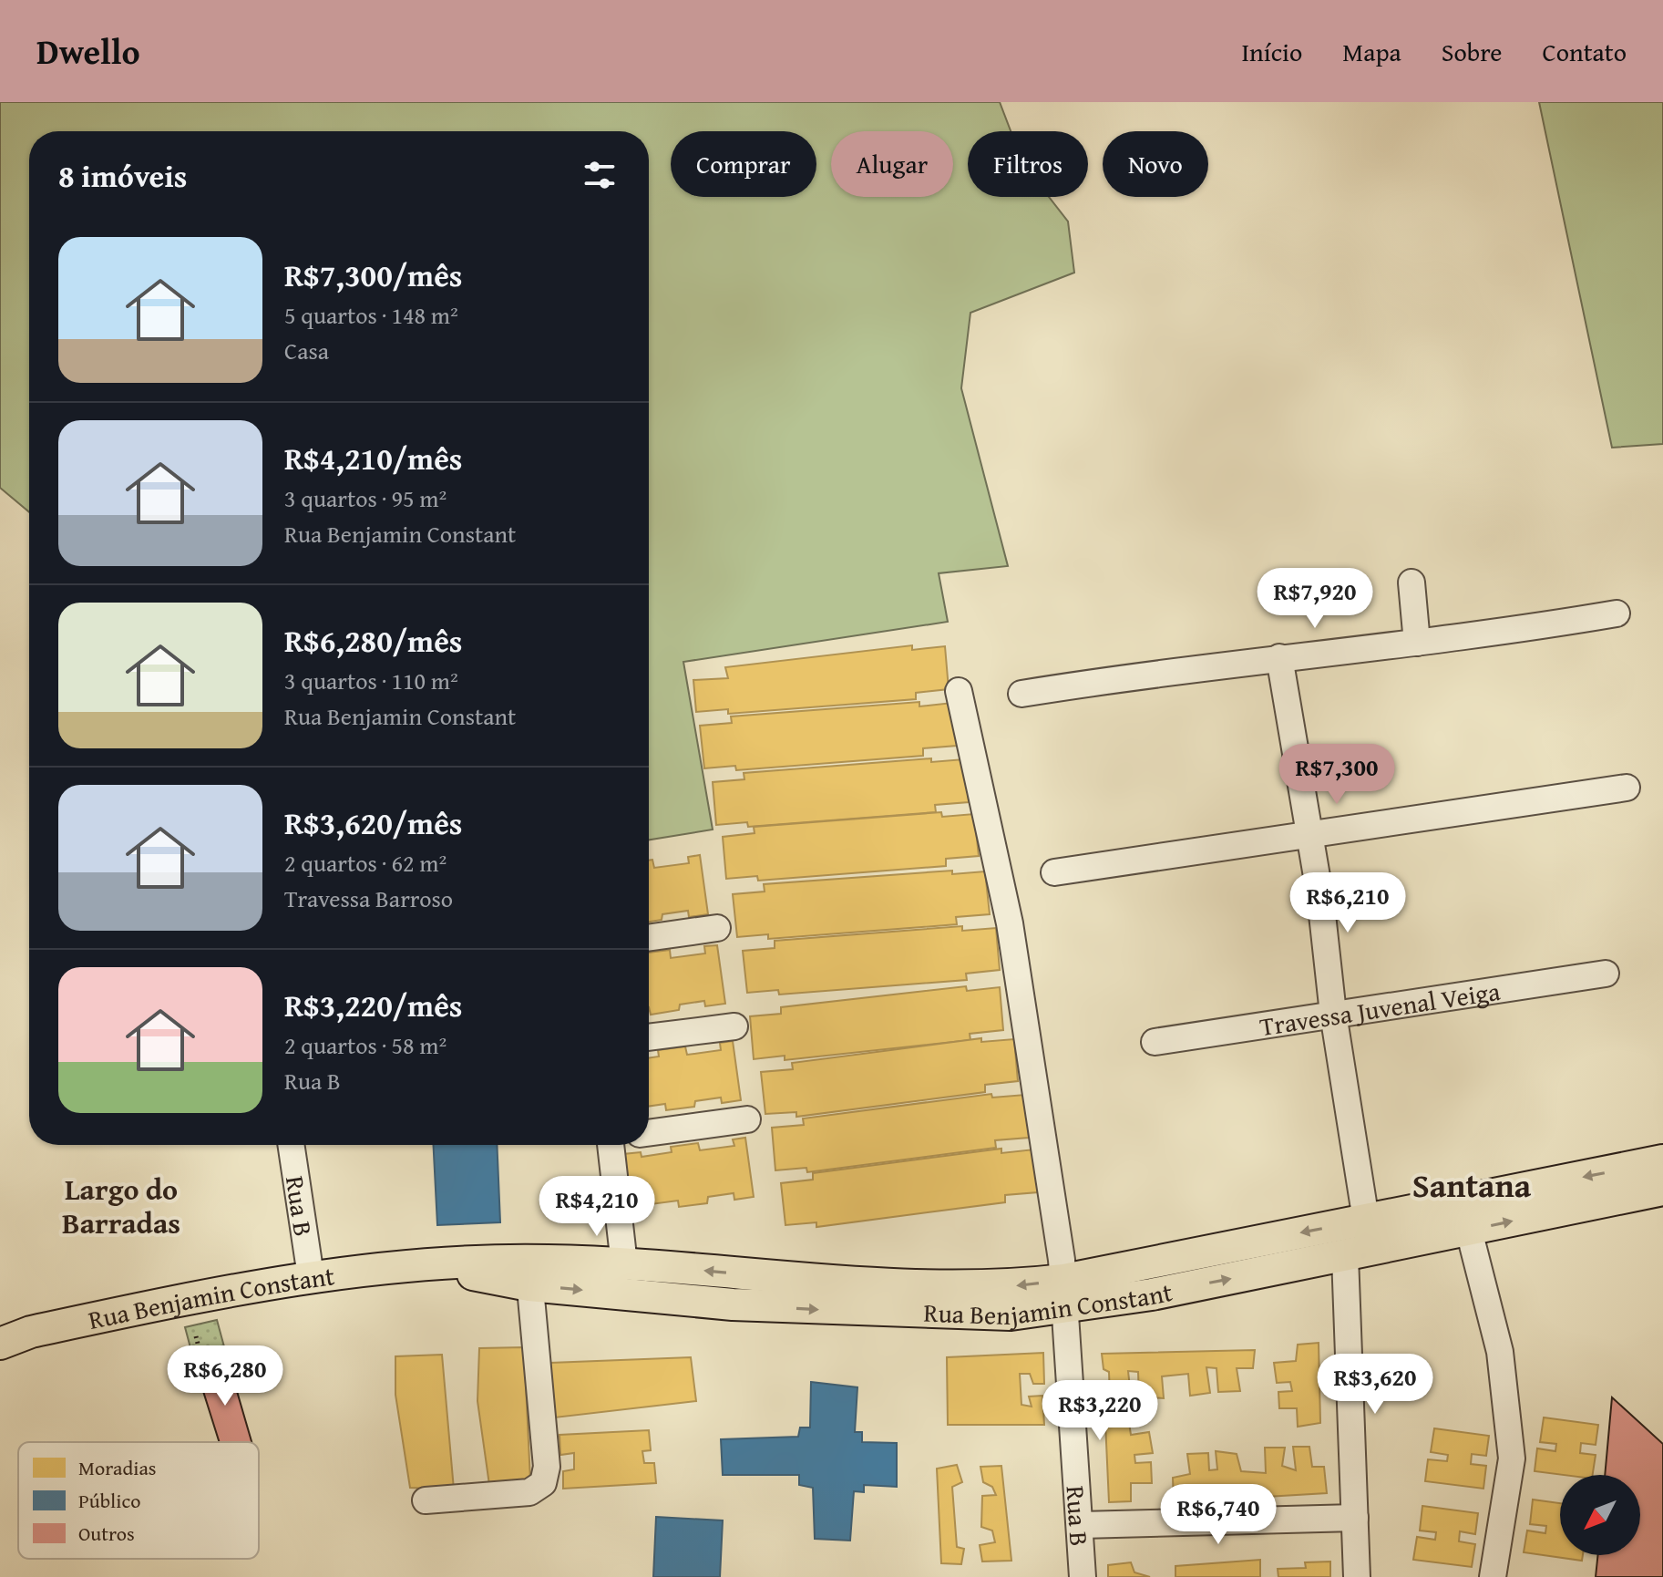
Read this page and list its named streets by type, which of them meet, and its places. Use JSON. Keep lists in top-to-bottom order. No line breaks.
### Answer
{"streets":{"main road":["Rua Benjamin Constant"],"street":["Travessa Juvenal Veiga","Rua B"]},"crossings":[["Rua B","Rua Benjamin Constant"]],"districts":["Santana","Largo do Barradas"],"legend":["Moradias","Público","Outros"],"north":"bottom left","page":{"header":"Dwello","nav":["Início","Mapa","Sobre","Contato"],"chip":["Comprar","Alugar","Filtros","Novo"],"heading":"8 imóveis","list":[{"name":"R$7,300/mês","note":"5 quartos · 148 m² · Casa"},{"name":"R$4,210/mês","note":"3 quartos · 95 m² · Rua Benjamin Constant"},{"name":"R$6,280/mês","note":"3 quartos · 110 m² · Rua Benjamin Constant"},{"name":"R$3,620/mês","note":"2 quartos · 62 m² · Travessa Barroso"},{"name":"R$3,220/mês","note":"2 quartos · 58 m² · Rua B"}],"price":["R$7,920","R$7,300","R$6,210","R$4,210","R$6,280","R$3,620","R$3,220","R$6,740"]}}
